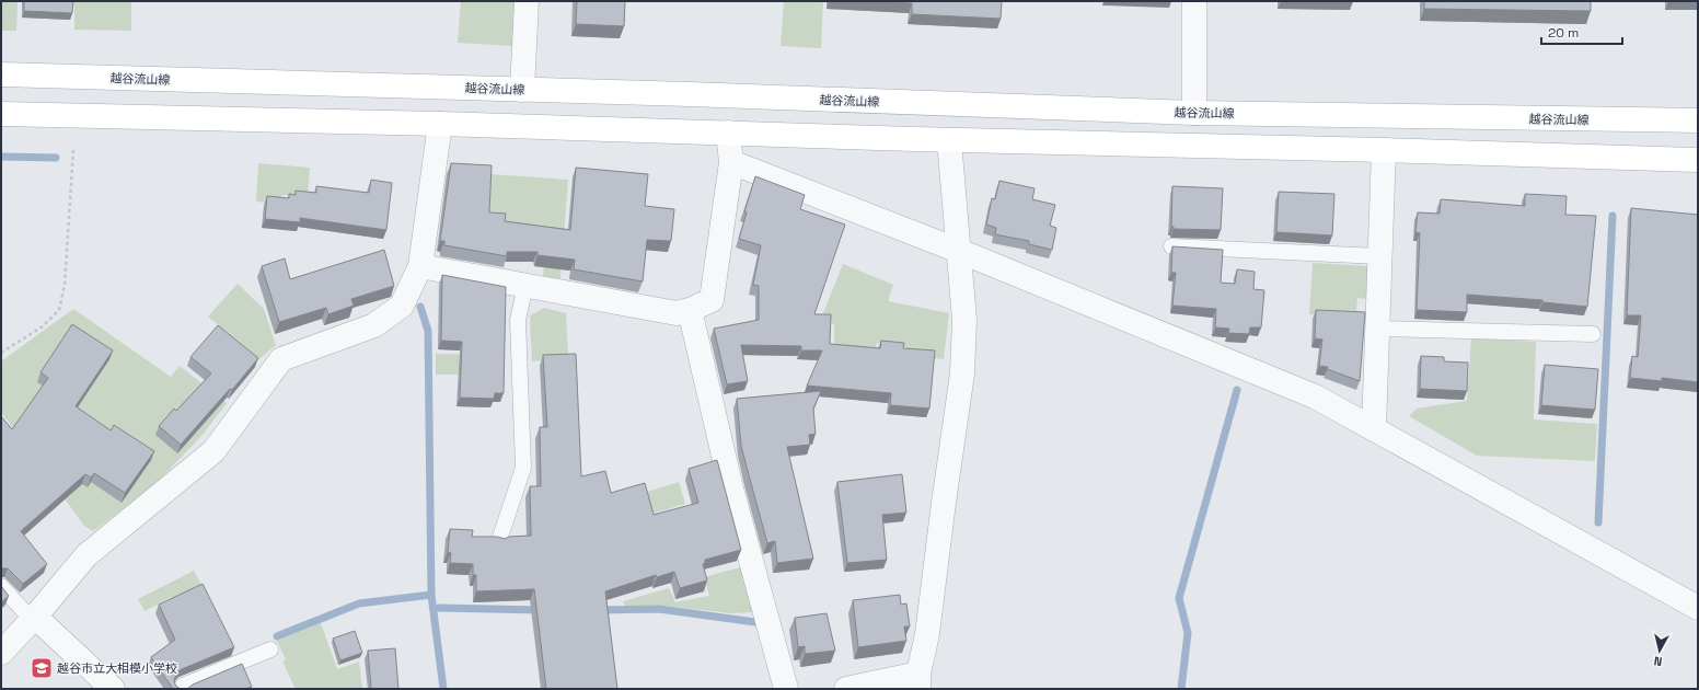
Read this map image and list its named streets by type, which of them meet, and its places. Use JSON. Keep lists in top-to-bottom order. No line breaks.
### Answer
{"streets":{"main road":["越谷流山線"]},"places":{"school or university":["越谷市立大相模小学校"]},"scale_bar":"20 m","north":"bottom"}
